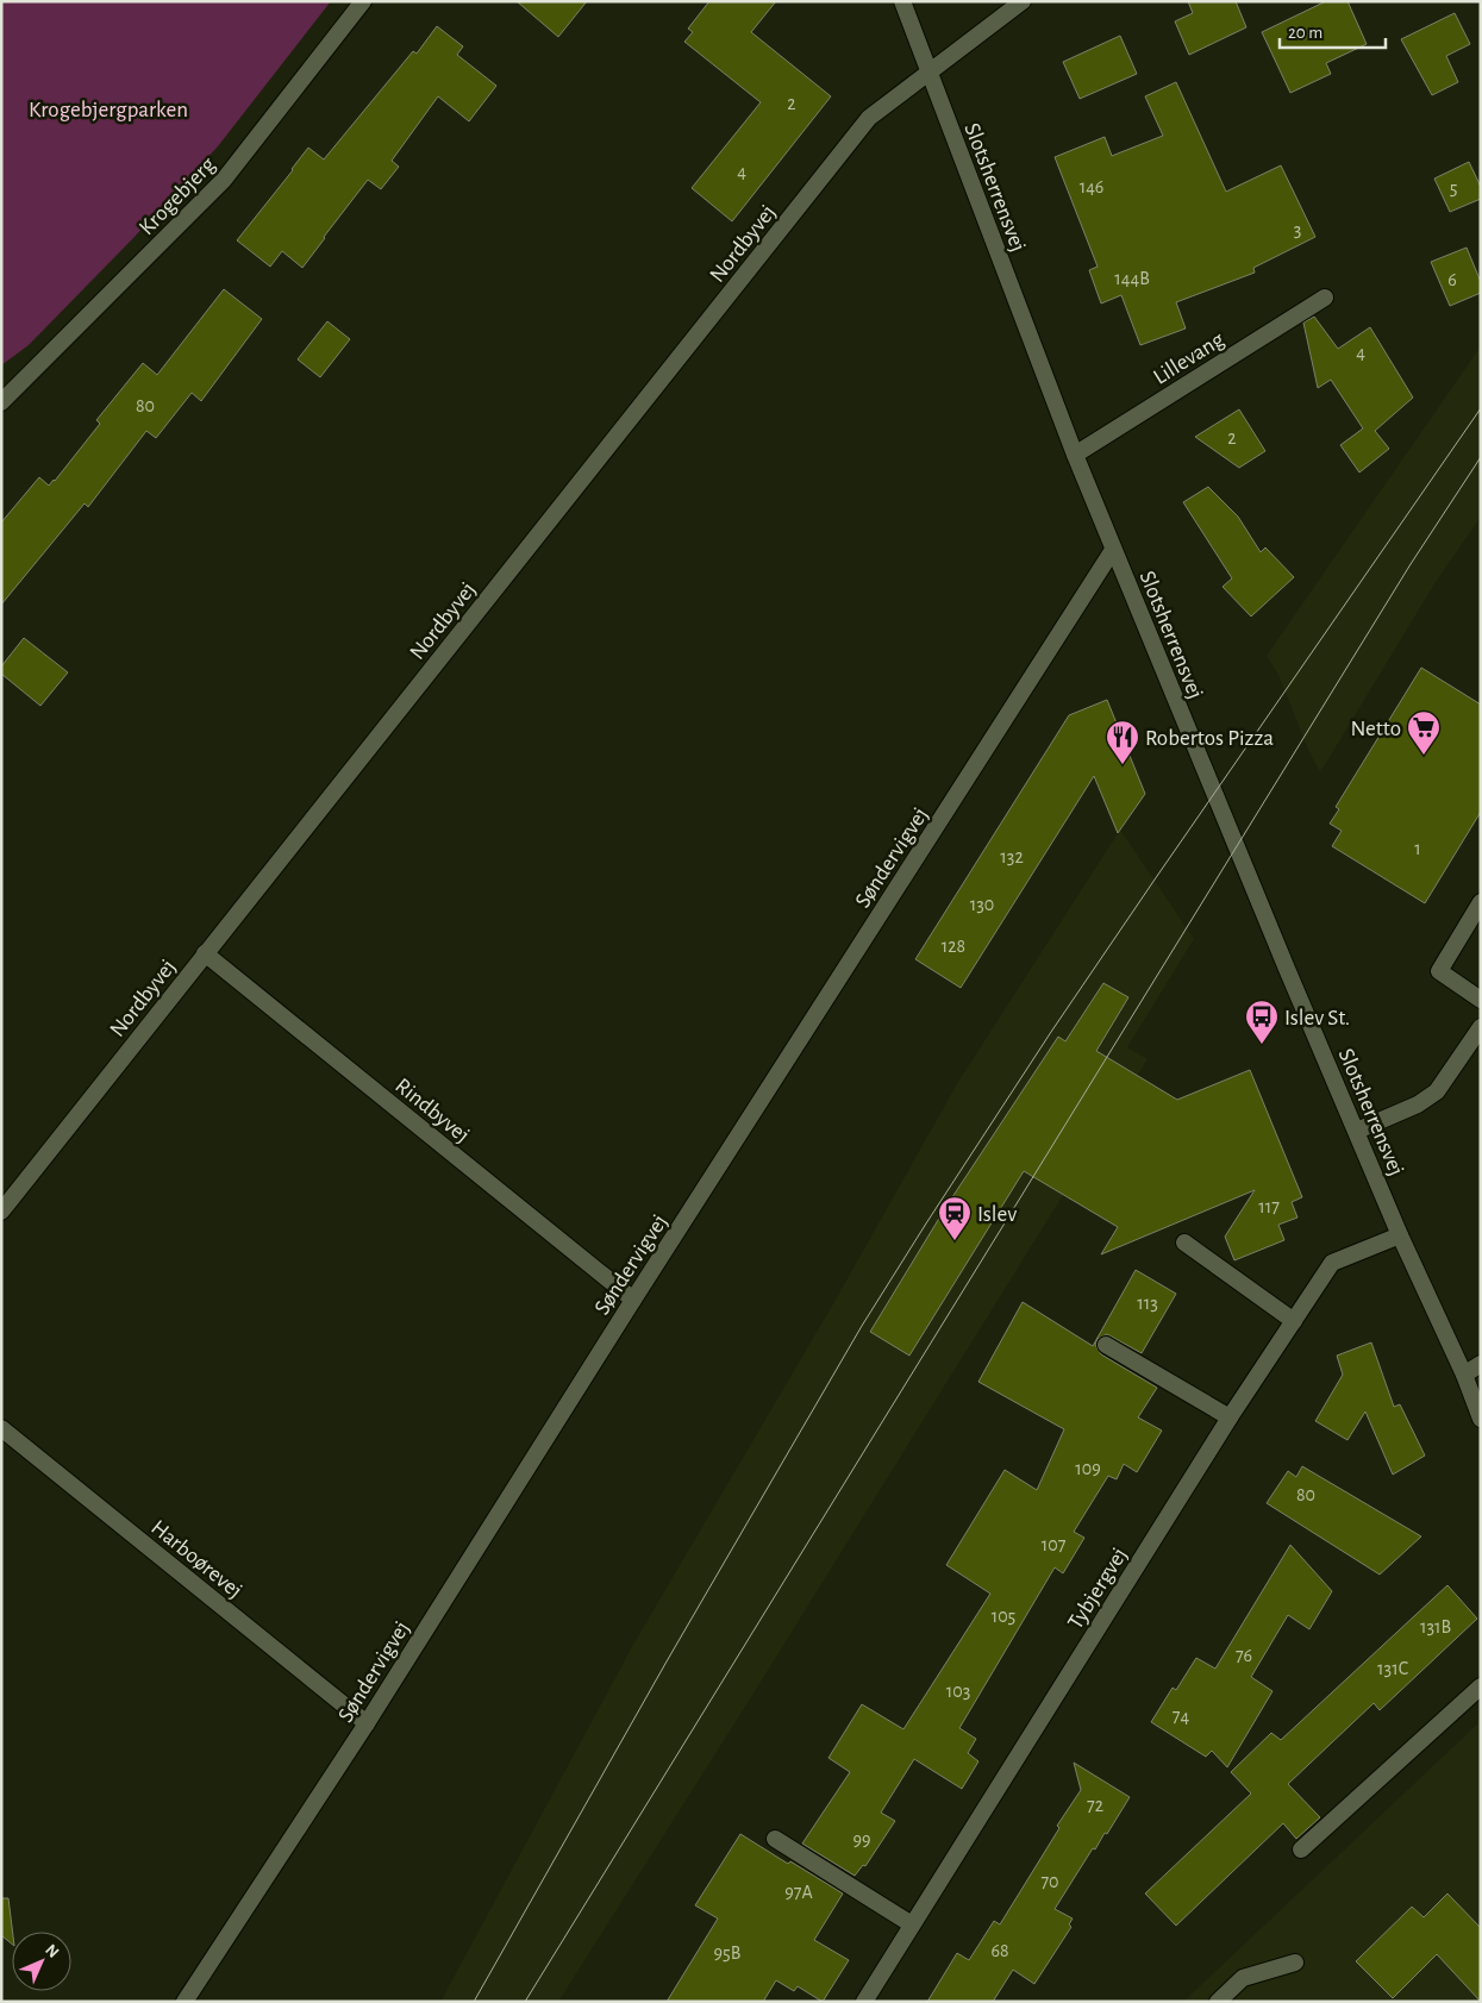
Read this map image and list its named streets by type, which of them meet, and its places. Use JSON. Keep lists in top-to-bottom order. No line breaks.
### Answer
{"streets":{"street":["Slotsherrensvej","Krogebjerg","Nordbyvej","Lillevang","Søndervigvej","Rindbyvej","Harboørevej","Tybjergvej"]},"crossings":[["Slotsherrensvej","Nordbyvej"],["Slotsherrensvej","Lillevang"],["Slotsherrensvej","Søndervigvej"],["Slotsherrensvej","Tybjergvej"],["Nordbyvej","Rindbyvej"],["Søndervigvej","Rindbyvej"],["Søndervigvej","Harboørevej"]],"parks":["Krogebjergparken"],"places":{"supermarket":["Netto"],"restaurant":["Robertos Pizza"],"bus stop":["Islev St."],"station":["Islev"]},"house_numbers":["2","4","146","5","3","144B","6","4","80","2","1","132","130","128","117","113","109","80","107","105","131B","76","131C","103","74","72","99","70","97A","68","95B"],"scale_bar":"20 m","north":"top right"}
